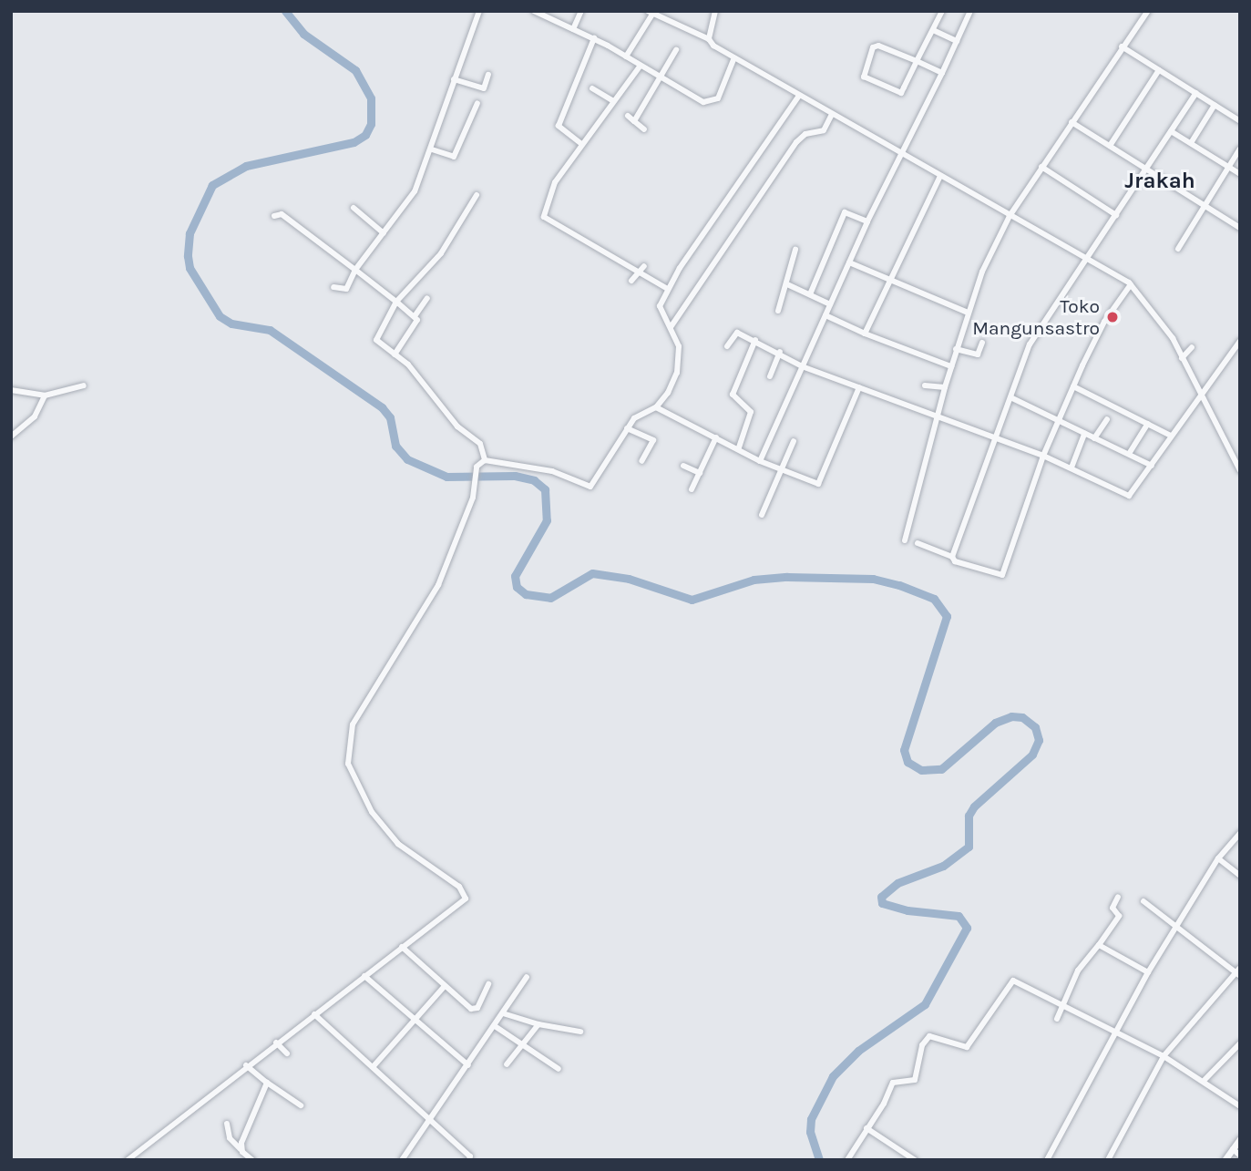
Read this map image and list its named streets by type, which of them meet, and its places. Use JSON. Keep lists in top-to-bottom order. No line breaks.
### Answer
{"districts":["Jrakah"],"places":["Toko Mangunsastro"]}
